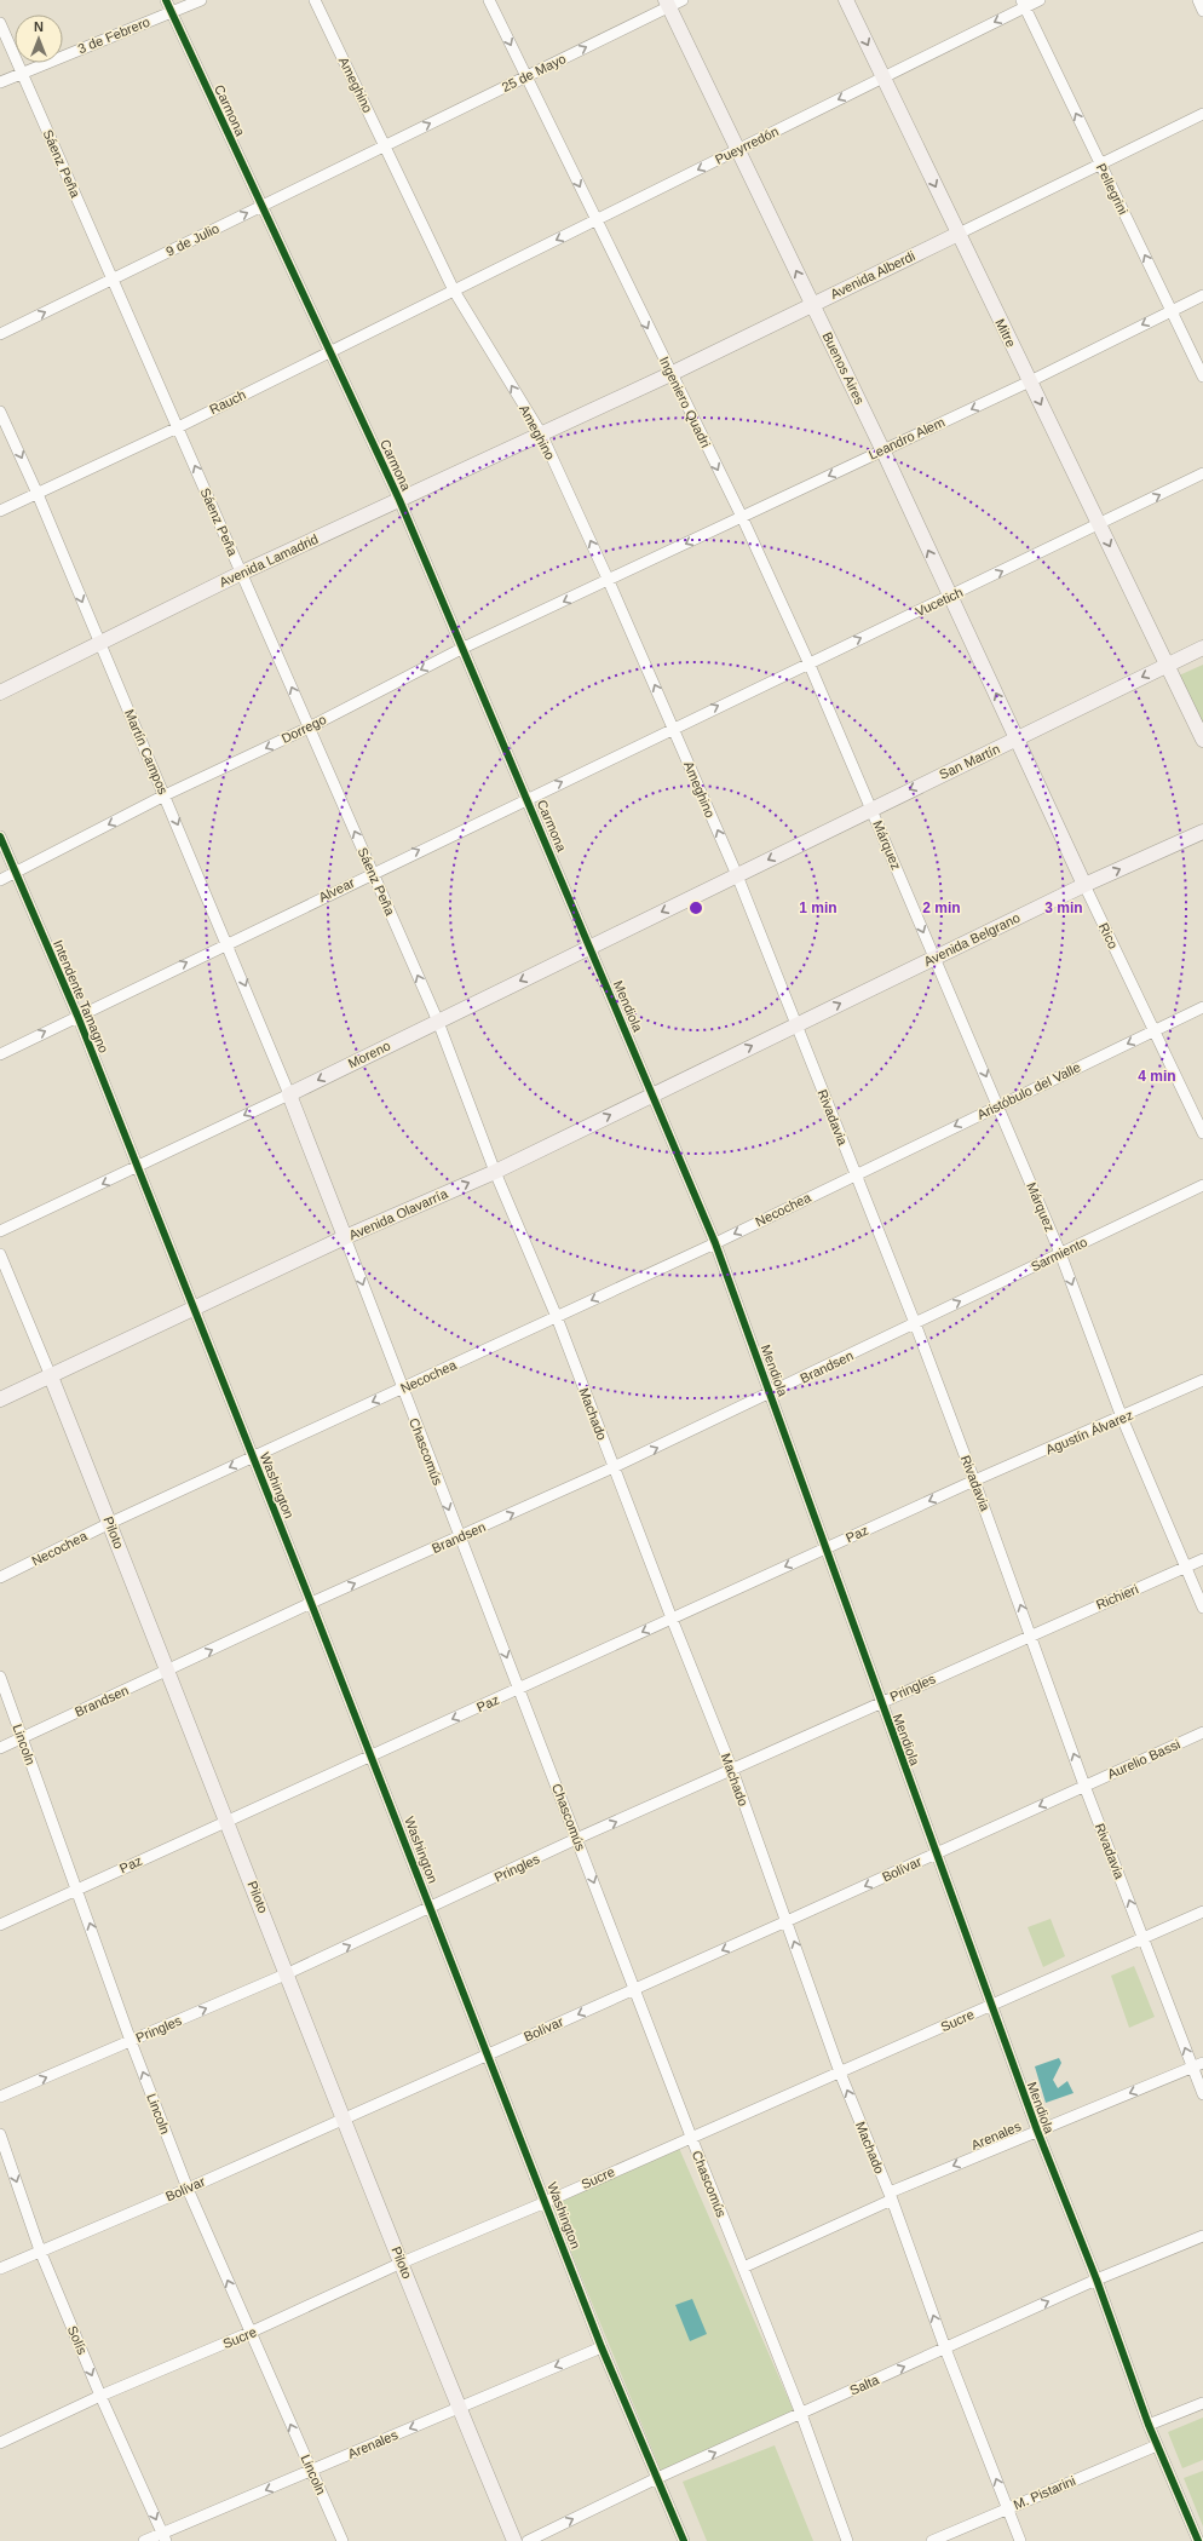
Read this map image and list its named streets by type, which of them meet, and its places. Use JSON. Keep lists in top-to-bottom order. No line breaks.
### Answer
{"streets":{"main road":["Avenida Alberdi","Mitre","Buenos Aires","Avenida Lamadrid","San Martín","Rico","Avenida Belgrano","Moreno","Avenida Olavarría","Chascomús","Piloto"],"street":["3 de Febrero","25 de Mayo","Ameghino","Carmona","Pueyrredón","Sáenz Peña","Pellegrini","9 de Julio","Rauch","Ingeniero Quadri","Leandro Alem","Vucetich","Dorrego","Martín Campos","Márquez","Alvear","Intendente Tamagno","Mendiola","Aristóbulo del Valle","Rivadavia","Necochea","Sarmiento","Brandsen","Machado","Agustín Álvarez","Washington","Paz","Richieri","Pringles","Lincoln","Aurelio Bassi","Bolívar","Sucre","Arenales","Solís","Salta","M. Pistarini"]},"crossings":[["3 de Febrero","Carmona"],["3 de Febrero","Sáenz Peña"],["25 de Mayo","Ameghino"],["25 de Mayo","9 de Julio"],["25 de Mayo","Buenos Aires"],["25 de Mayo","Ingeniero Quadri"],["Ameghino","Pueyrredón"],["Ameghino","9 de Julio"],["Ameghino","Avenida Alberdi"],["Ameghino","Rauch"],["Ameghino","Leandro Alem"],["Ameghino","Avenida Lamadrid"],["Ameghino","Vucetich"],["Ameghino","Dorrego"],["Ameghino","San Martín"],["Ameghino","Alvear"],["Ameghino","Moreno"],["Ameghino","Rivadavia"],["Carmona","9 de Julio"],["Carmona","Rauch"],["Carmona","Avenida Lamadrid"],["Carmona","Dorrego"],["Carmona","Alvear"],["Carmona","Mendiola"],["Carmona","Moreno"],["Pueyrredón","Pellegrini"],["Pueyrredón","Mitre"],["Pueyrredón","Buenos Aires"],["Pueyrredón","Rauch"],["Pueyrredón","Ingeniero Quadri"],["Sáenz Peña","9 de Julio"],["Sáenz Peña","Rauch"],["Sáenz Peña","Avenida Lamadrid"],["Sáenz Peña","Dorrego"],["Sáenz Peña","Alvear"],["Sáenz Peña","Moreno"],["Sáenz Peña","Machado"],["Pellegrini","Avenida Alberdi"],["Pellegrini","Leandro Alem"],["Avenida Alberdi","Mitre"],["Avenida Alberdi","Buenos Aires"],["Avenida Alberdi","Ingeniero Quadri"],["Avenida Alberdi","Avenida Lamadrid"],["Mitre","Leandro Alem"],["Mitre","Vucetich"],["Mitre","San Martín"],["Buenos Aires","Leandro Alem"],["Buenos Aires","Vucetich"],["Buenos Aires","San Martín"],["Buenos Aires","Rico"],["Rauch","Martín Campos"],["Ingeniero Quadri","Leandro Alem"],["Ingeniero Quadri","Vucetich"],["Ingeniero Quadri","San Martín"],["Ingeniero Quadri","Márquez"],["Leandro Alem","Dorrego"],["Avenida Lamadrid","Martín Campos"],["Vucetich","Alvear"],["Dorrego","Martín Campos"],["Dorrego","Intendente Tamagno"],["Martín Campos","Alvear"],["Martín Campos","Moreno"],["Martín Campos","Chascomús"],["San Martín","Márquez"],["San Martín","Rico"],["San Martín","Moreno"],["San Martín","Rivadavia"],["Márquez","Avenida Belgrano"],["Márquez","Aristóbulo del Valle"],["Márquez","Sarmiento"],["Márquez","Agustín Álvarez"],["Márquez","Richieri"],["Alvear","Intendente Tamagno"],["Rico","Avenida Belgrano"],["Rico","Aristóbulo del Valle"],["Avenida Belgrano","Rivadavia"],["Avenida Belgrano","Avenida Olavarría"],["Intendente Tamagno","Moreno"],["Intendente Tamagno","Washington"],["Mendiola","Moreno"],["Mendiola","Necochea"],["Mendiola","Avenida Olavarría"],["Mendiola","Brandsen"],["Mendiola","Paz"],["Mendiola","Pringles"],["Mendiola","Bolívar"],["Mendiola","Sucre"],["Mendiola","Arenales"],["Mendiola","Salta"],["Mendiola","M. Pistarini"],["Moreno","Rivadavia"],["Moreno","Machado"],["Moreno","Chascomús"],["Moreno","Washington"],["Aristóbulo del Valle","Rivadavia"],["Aristóbulo del Valle","Necochea"],["Rivadavia","Necochea"],["Rivadavia","Avenida Olavarría"],["Rivadavia","Sarmiento"],["Rivadavia","Brandsen"],["Rivadavia","Agustín Álvarez"],["Rivadavia","Paz"],["Rivadavia","Richieri"],["Rivadavia","Pringles"],["Rivadavia","Aurelio Bassi"],["Rivadavia","Bolívar"],["Rivadavia","Sucre"],["Rivadavia","Arenales"],["Necochea","Machado"],["Necochea","Chascomús"],["Necochea","Washington"],["Necochea","Piloto"],["Avenida Olavarría","Machado"],["Avenida Olavarría","Chascomús"],["Avenida Olavarría","Washington"],["Avenida Olavarría","Piloto"],["Sarmiento","Brandsen"],["Brandsen","Machado"],["Brandsen","Chascomús"],["Brandsen","Washington"],["Brandsen","Piloto"],["Brandsen","Lincoln"],["Machado","Paz"],["Machado","Pringles"],["Machado","Bolívar"],["Machado","Sucre"],["Machado","Arenales"],["Machado","Salta"],["Machado","M. Pistarini"],["Agustín Álvarez","Paz"],["Chascomús","Paz"],["Chascomús","Pringles"],["Chascomús","Bolívar"],["Chascomús","Sucre"],["Chascomús","Arenales"],["Chascomús","Salta"],["Washington","Paz"],["Washington","Pringles"],["Washington","Bolívar"],["Washington","Sucre"],["Washington","Arenales"],["Washington","Salta"],["Piloto","Paz"],["Piloto","Pringles"],["Piloto","Bolívar"],["Piloto","Sucre"],["Piloto","Arenales"],["Paz","Lincoln"],["Richieri","Pringles"],["Pringles","Lincoln"],["Lincoln","Bolívar"],["Lincoln","Sucre"],["Lincoln","Arenales"],["Aurelio Bassi","Bolívar"],["Bolívar","Solís"],["Sucre","Solís"],["Arenales","Solís"]],"one_way":["25 de Mayo","Ameghino","Pueyrredón","Sáenz Peña","Pellegrini","9 de Julio","Mitre","Buenos Aires","Ingeniero Quadri","Leandro Alem","Vucetich","Dorrego","Martín Campos","San Martín","Márquez","Alvear","Avenida Belgrano","Moreno","Aristóbulo del Valle","Rivadavia","Necochea","Avenida Olavarría","Sarmiento","Brandsen","Machado","Chascomús","Paz","Pringles","Lincoln","Bolívar","Arenales","Solís","Salta"],"north":"top","rings":["1 min","2 min","3 min","4 min"]}
